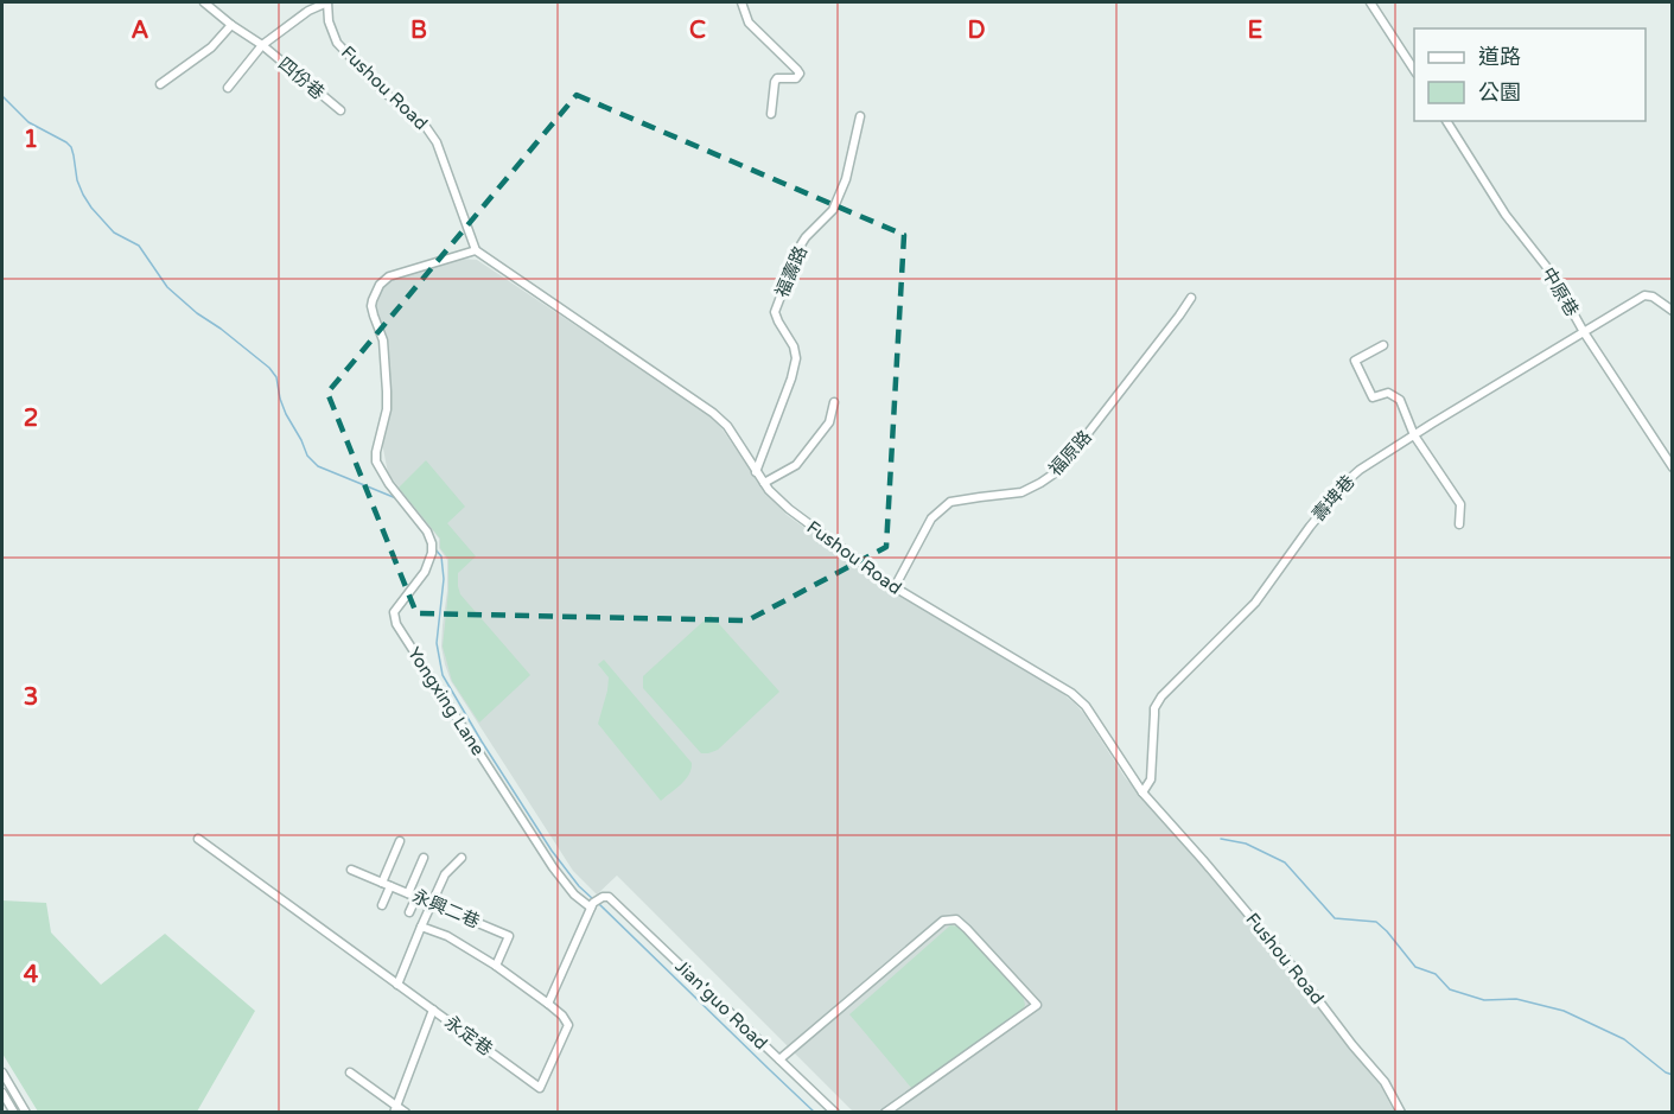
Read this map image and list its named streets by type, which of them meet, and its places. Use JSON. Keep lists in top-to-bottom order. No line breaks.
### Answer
{"streets":{"street":["四份巷","Fushou Road","福壽路","中原巷","福原路","壽埤巷","Yongxing Lane","永興二巷","Jian'guo Road","永定巷"]},"crossings":[["四份巷","Fushou Road"],["Fushou Road","福壽路"],["Fushou Road","福原路"],["Fushou Road","壽埤巷"],["Fushou Road","Yongxing Lane"],["中原巷","壽埤巷"],["Yongxing Lane","Jian'guo Road"]],"legend":["道路","公園"],"grid":{"columns":["A","B","C","D","E"],"rows":["1","2","3","4"]}}
